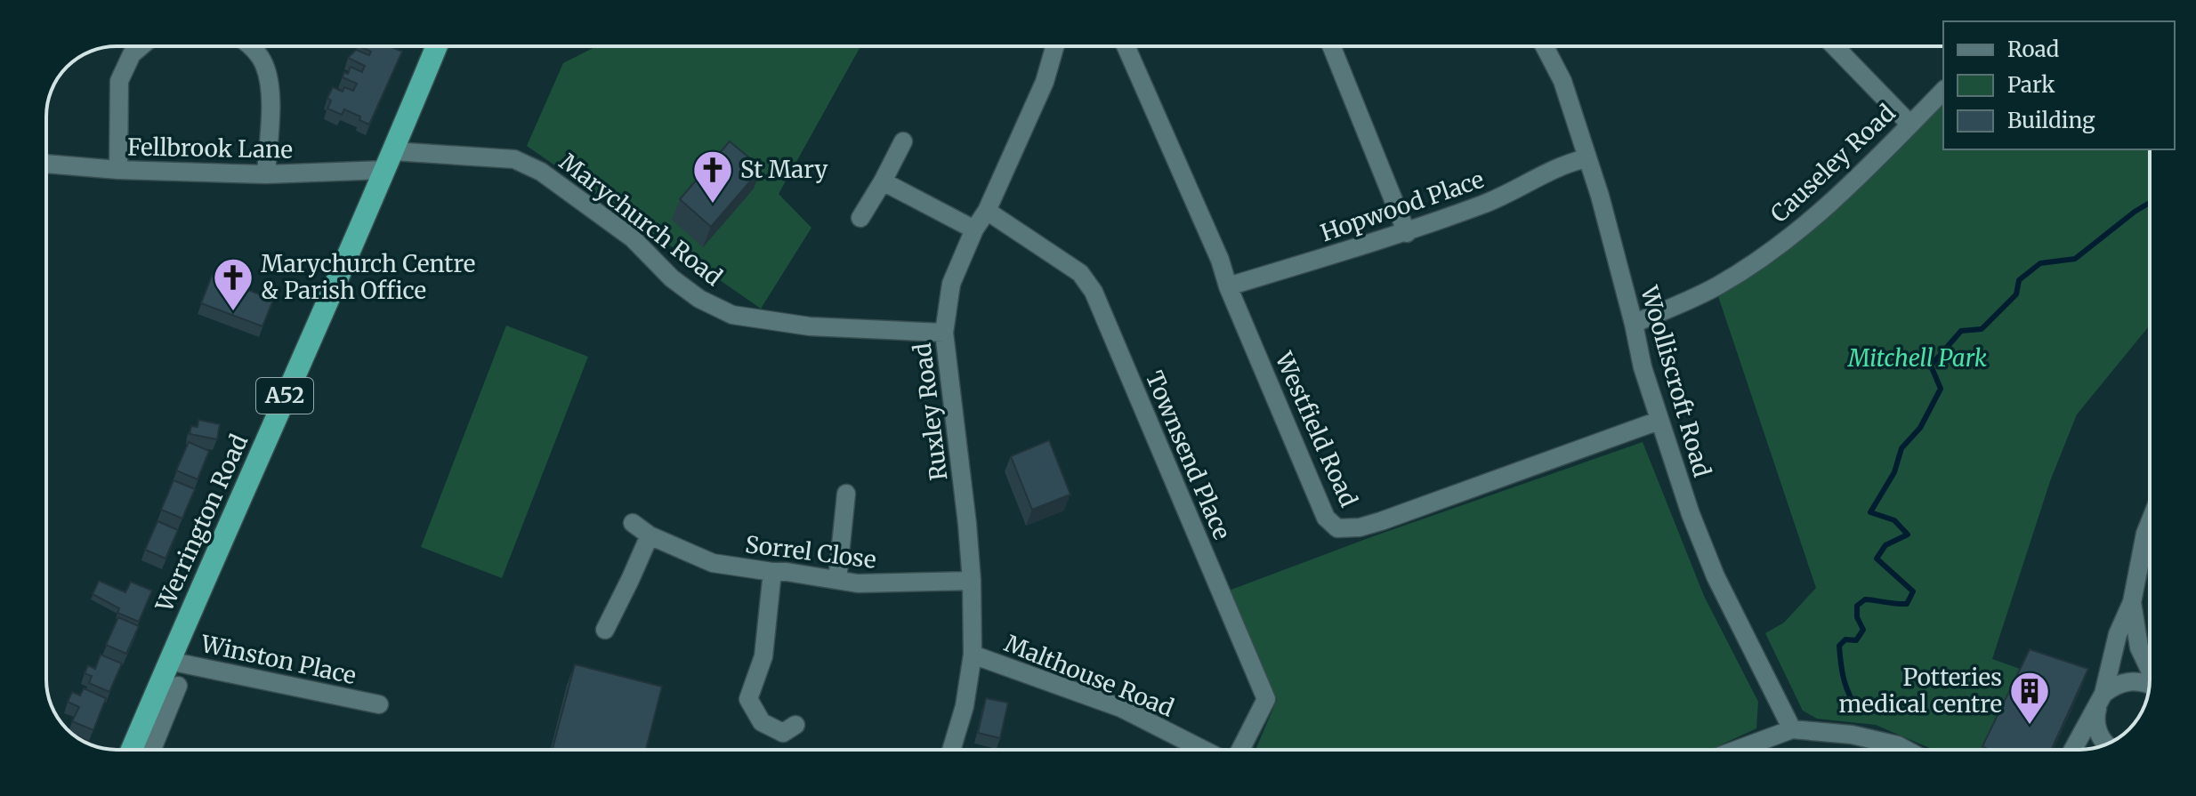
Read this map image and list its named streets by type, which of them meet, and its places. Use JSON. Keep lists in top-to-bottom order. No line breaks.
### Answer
{"streets":{"highway":["A52","Werrington Road"],"street":["Fellbrook Lane","Causeley Road","Hopwood Place","Marychurch Road","Woolliscroft Road","Ruxley Road","Westfield Road","Townsend Place","Sorrel Close","Winston Place","Malthouse Road"]},"crossings":[["Fellbrook Lane","Marychurch Road"],["Fellbrook Lane","Werrington Road"],["Causeley Road","Woolliscroft Road"],["Hopwood Place","Woolliscroft Road"],["Hopwood Place","Westfield Road"],["Marychurch Road","Ruxley Road"],["Marychurch Road","Werrington Road"],["Woolliscroft Road","Westfield Road"],["Ruxley Road","Townsend Place"],["Ruxley Road","Sorrel Close"],["Ruxley Road","Malthouse Road"],["Werrington Road","Winston Place"]],"parks":["Mitchell Park"],"places":{"church":["St Mary","Marychurch Centre & Parish Office"],"building":["Potteries medical centre"]},"legend":["Road","Park","Building"]}
